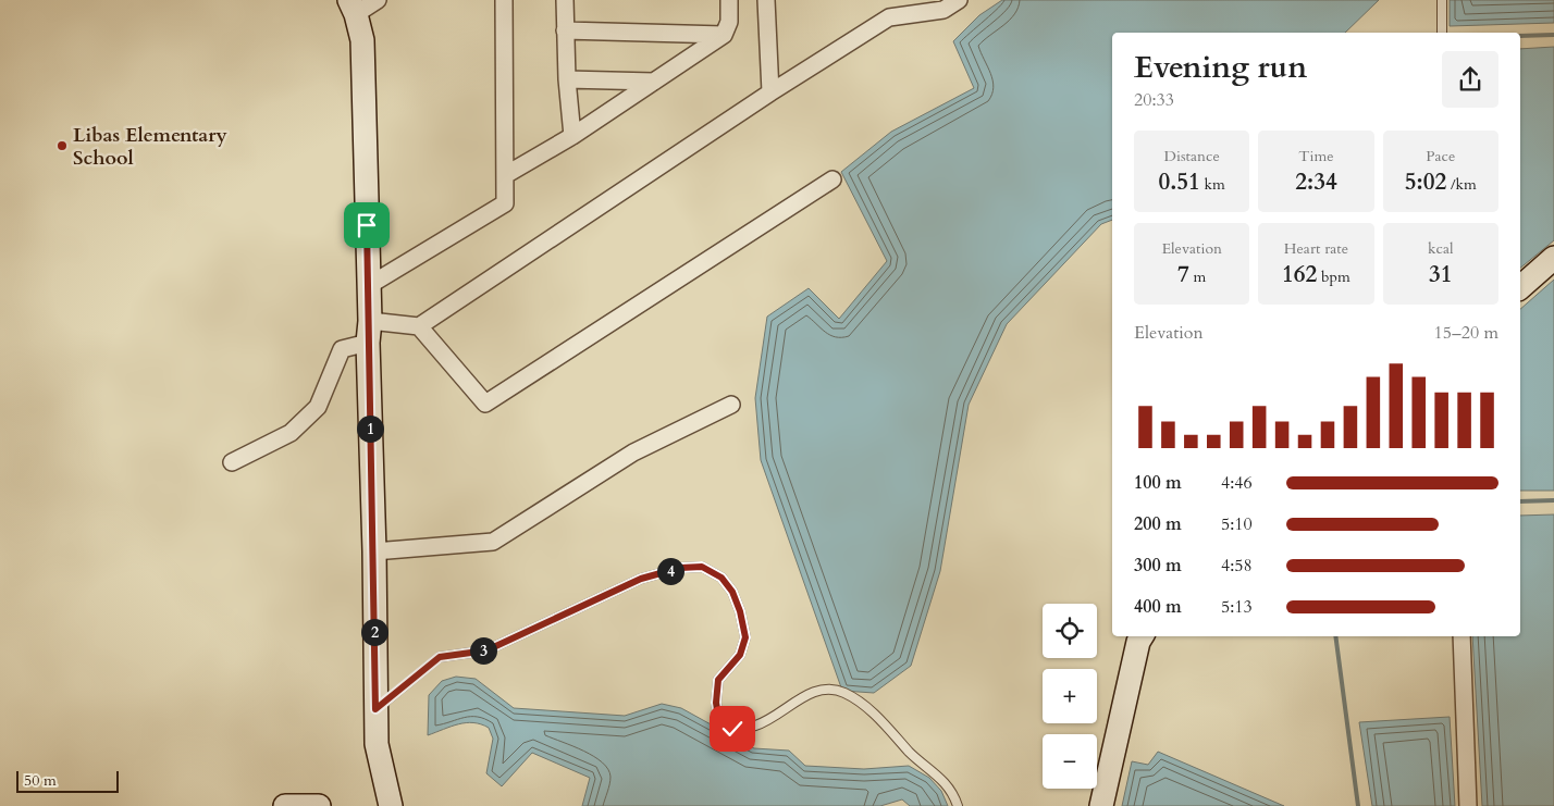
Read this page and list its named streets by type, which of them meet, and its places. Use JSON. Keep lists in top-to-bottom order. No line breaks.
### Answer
{"places":["Libas Elementary School"],"scale_bar":"50 m","page":{"heading":["Evening run","20:33"],"stats":[["Distance","0.51 km"],["Time","2:34"],["Pace","5:02 /km"],["Elevation","7 m"],["Heart rate","162 bpm"],["kcal","31"]],"chart":["Elevation","15–20 m"],"pins":["1","4","2","3"],"list":[{"name":"100 m","note":"4:46"},{"name":"200 m","note":"5:10"},{"name":"300 m","note":"4:58"},{"name":"400 m","note":"5:13"}],"map_buttons":["+","−"],"scale":"50 m"}}
